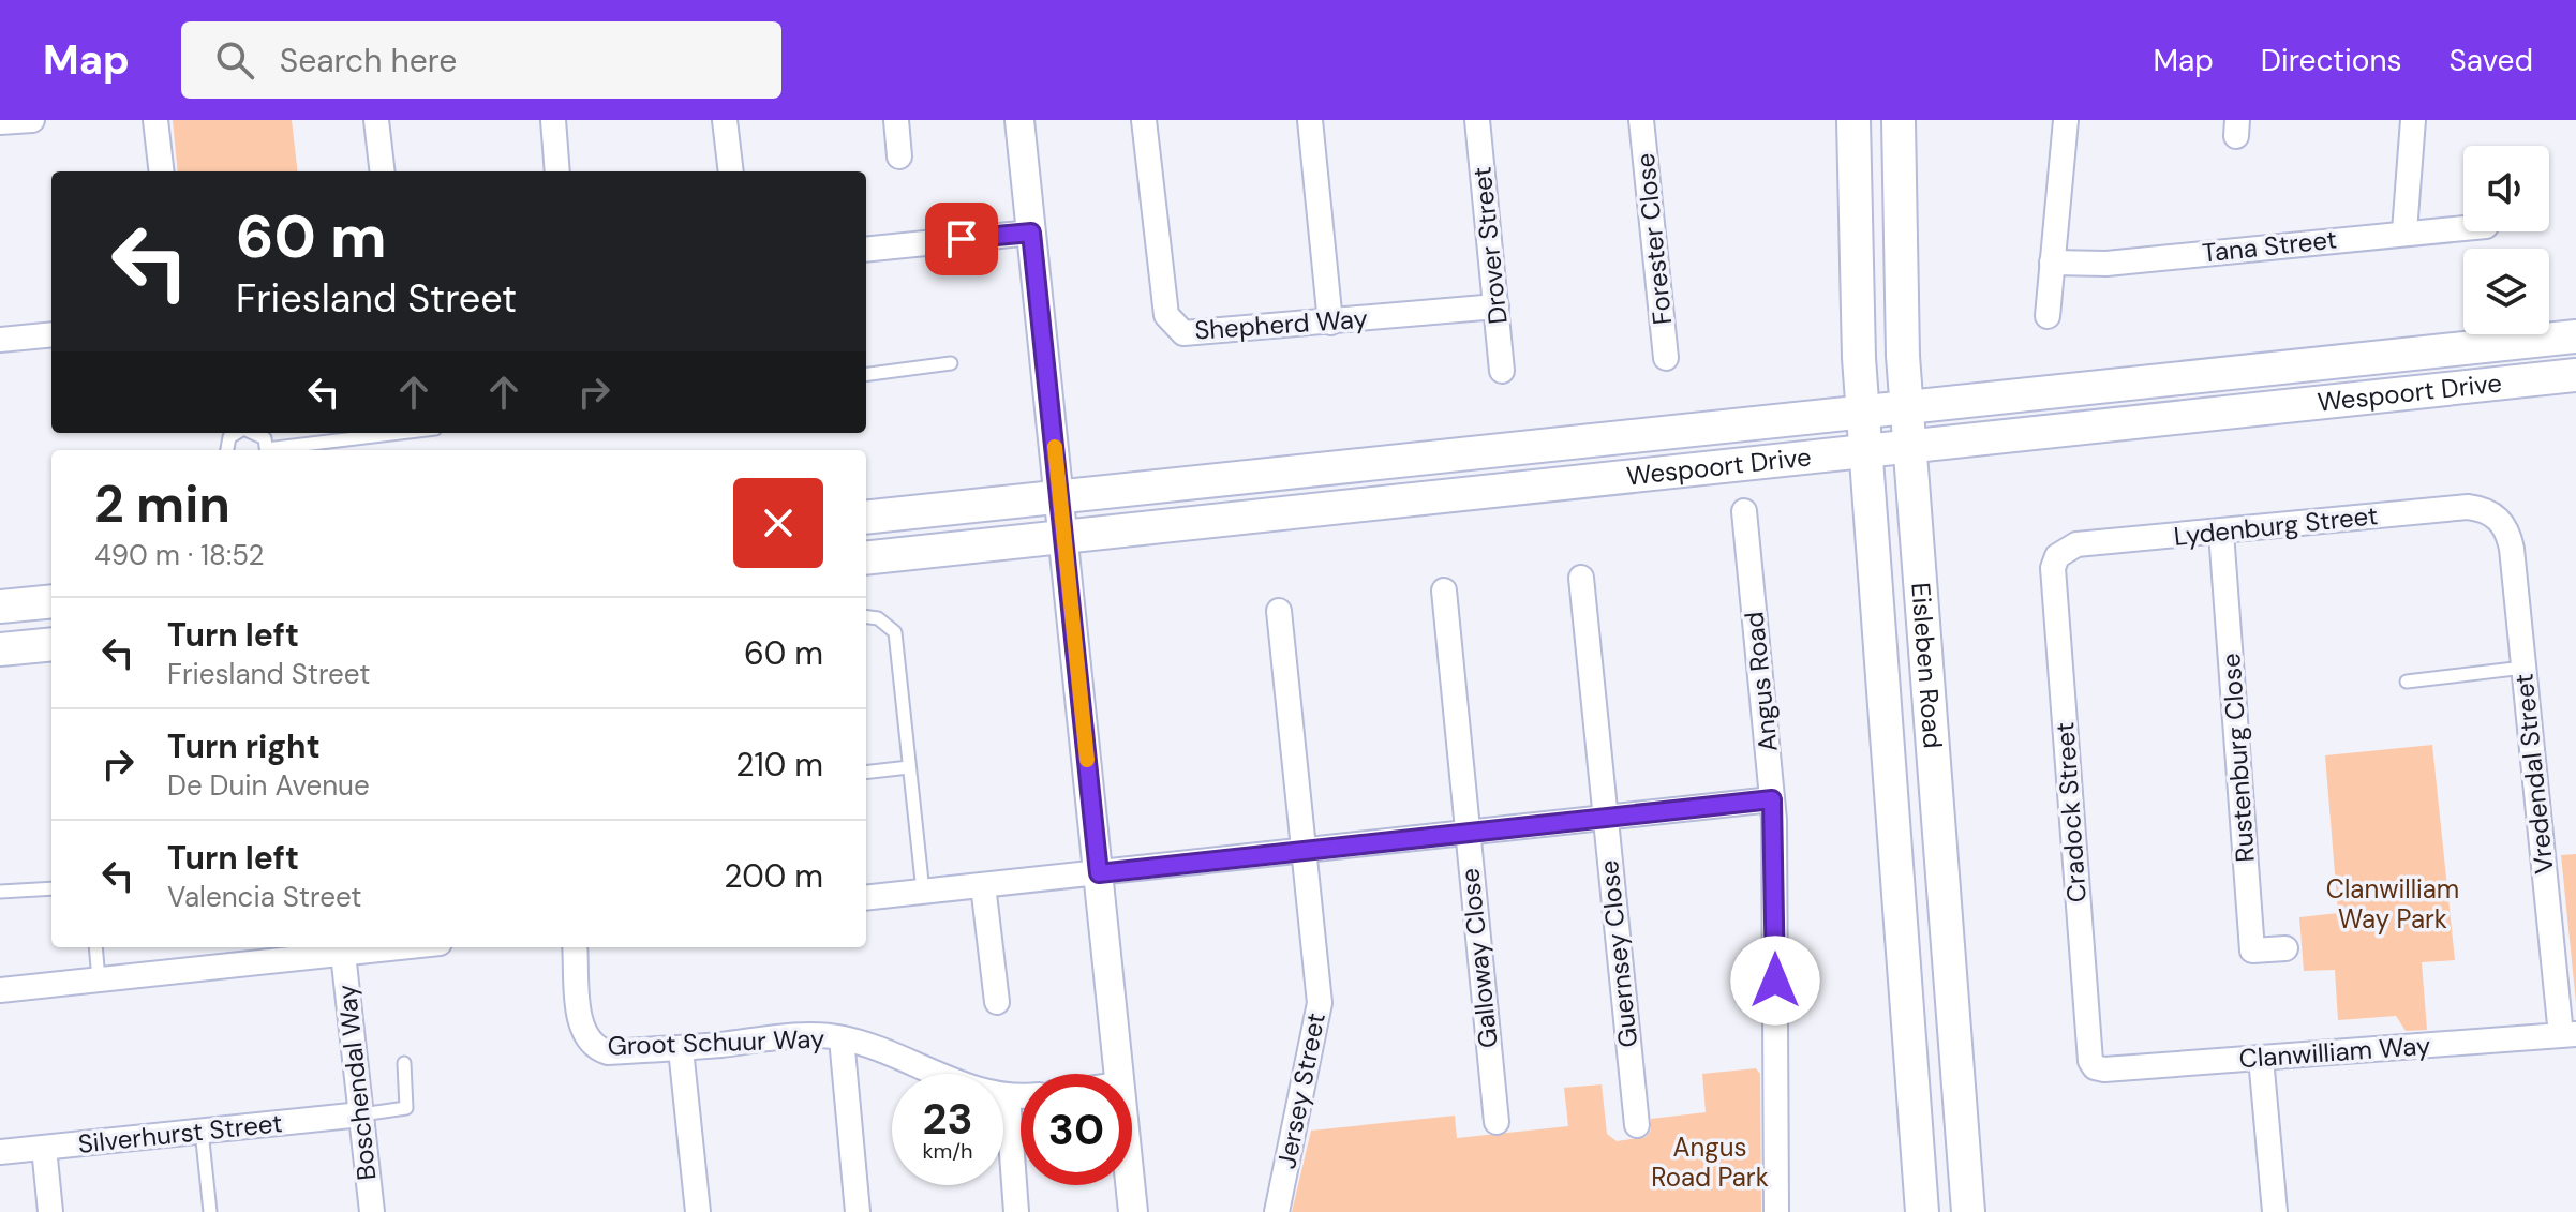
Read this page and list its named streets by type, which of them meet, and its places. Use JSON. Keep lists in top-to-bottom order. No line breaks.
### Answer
{"streets":{"main road":["Wespoort Drive","Eisleben Road"],"street":["Forester Close","Drover Street","Tana Street","Shepherd Way","Lydenburg Street","Angus Road","Rustenburg Close","Vredendal Street","Cradock Street","Guernsey Close","Galloway Close","Groot Schuur Way","Clanwilliam Way","Boschendal Way","Jersey Street","Silverhurst Street"]},"crossings":[["Drover Street","Shepherd Way"],["Wespoort Drive","Eisleben Road"],["Lydenburg Street","Rustenburg Close"],["Lydenburg Street","Vredendal Street"],["Lydenburg Street","Cradock Street"],["Vredendal Street","Clanwilliam Way"],["Cradock Street","Clanwilliam Way"],["Boschendal Way","Silverhurst Street"]],"parks":["Clanwilliam Way Park","Angus Road Park"],"page":{"header":"Map","search":"Search here","nav":["Map","Directions","Saved"],"turn":["60 m","Friesland Street"],"heading":["2 min","490 m · 18:52"],"list":[{"name":"Turn left","note":"Friesland Street","value":"60 m"},{"name":"Turn right","note":"De Duin Avenue","value":"210 m"},{"name":"Turn left","note":"Valencia Street","value":"200 m"}],"speed":"23 km/h","limit":"30"}}
